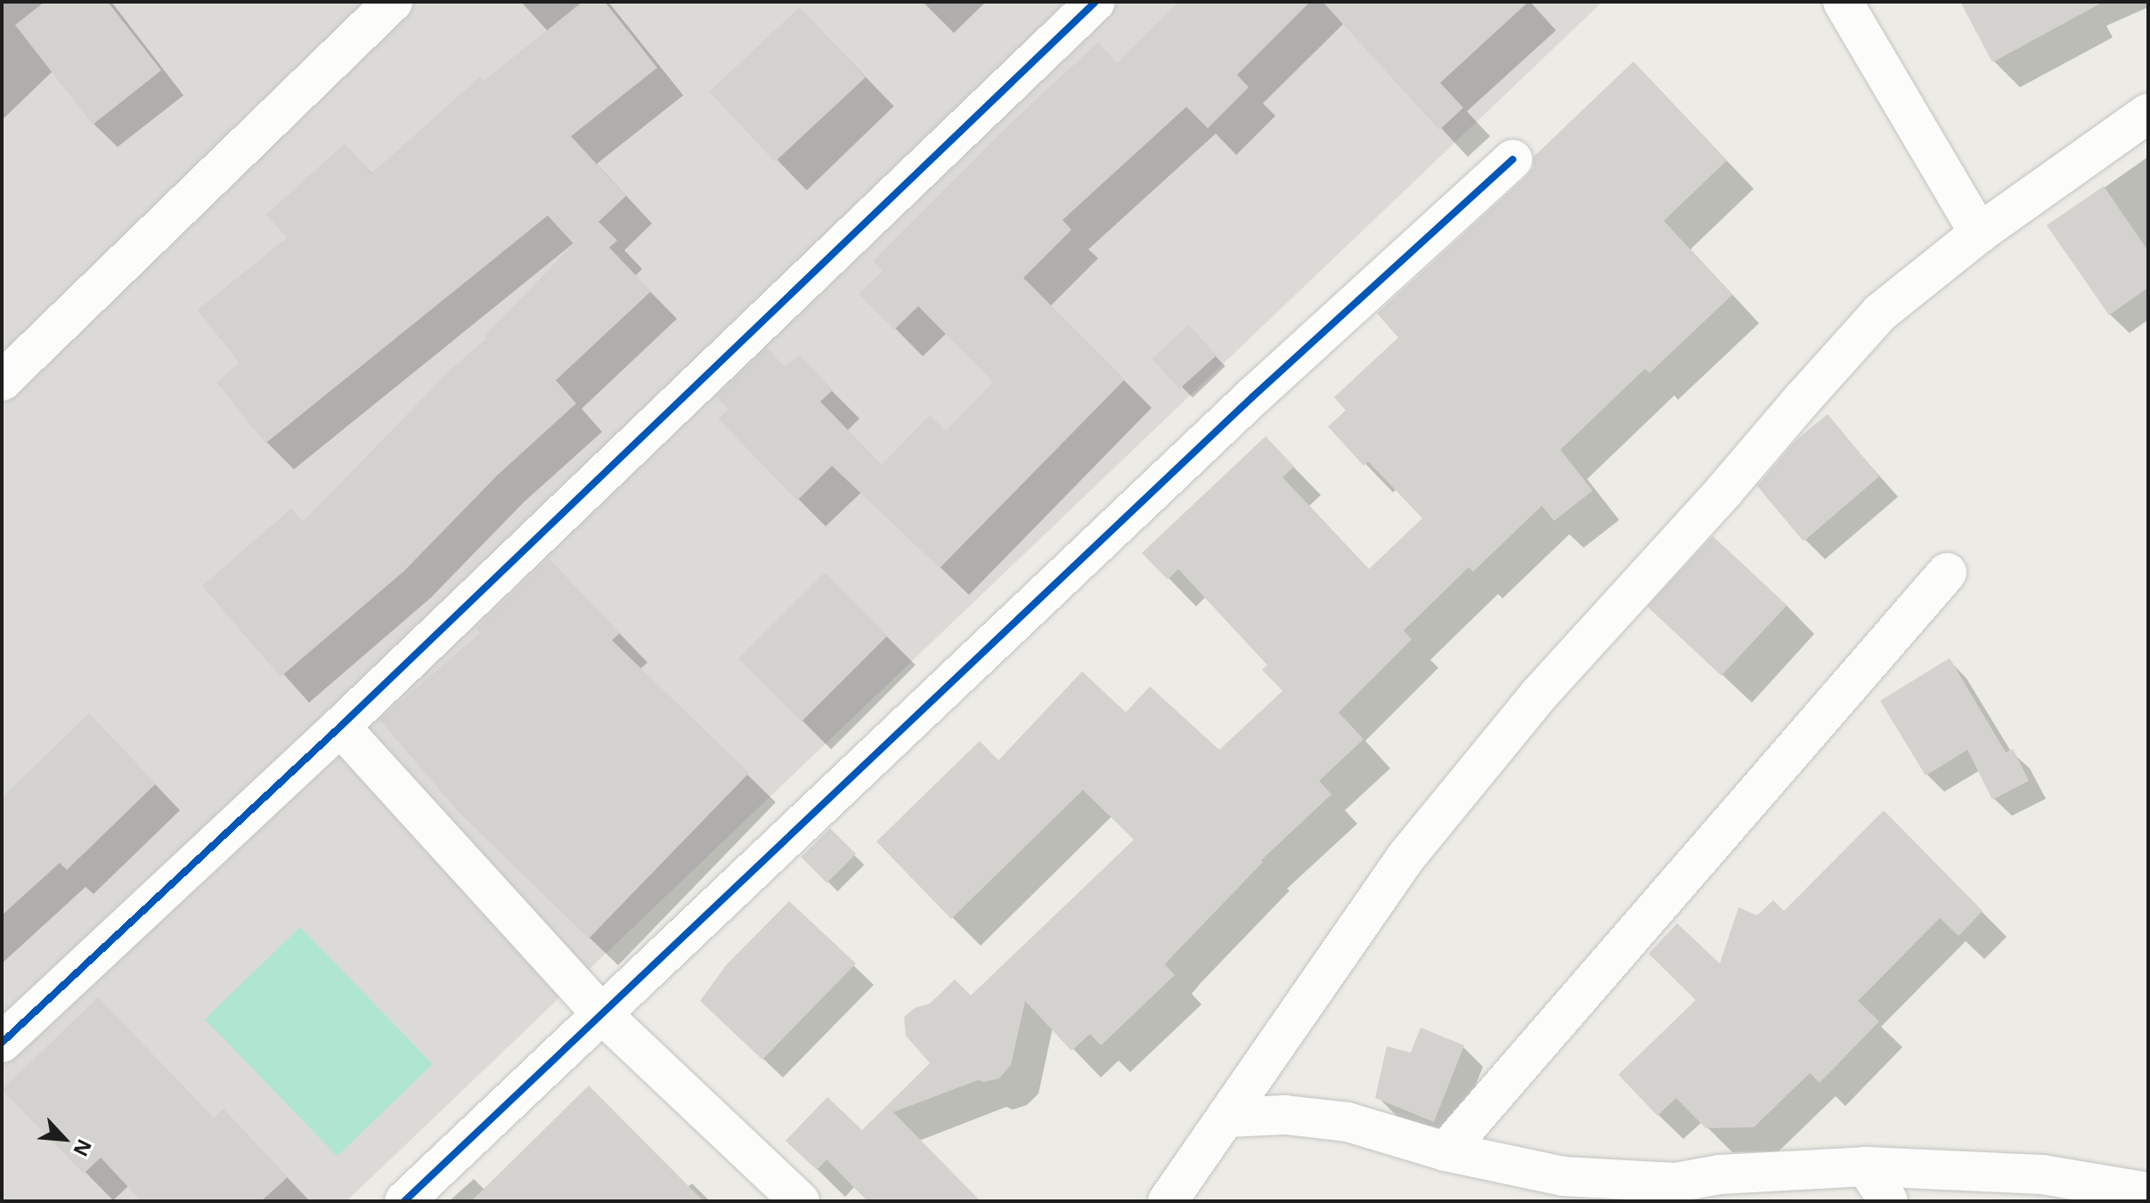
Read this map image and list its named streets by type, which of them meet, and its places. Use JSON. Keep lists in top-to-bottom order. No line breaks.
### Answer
{"north":"bottom right"}
